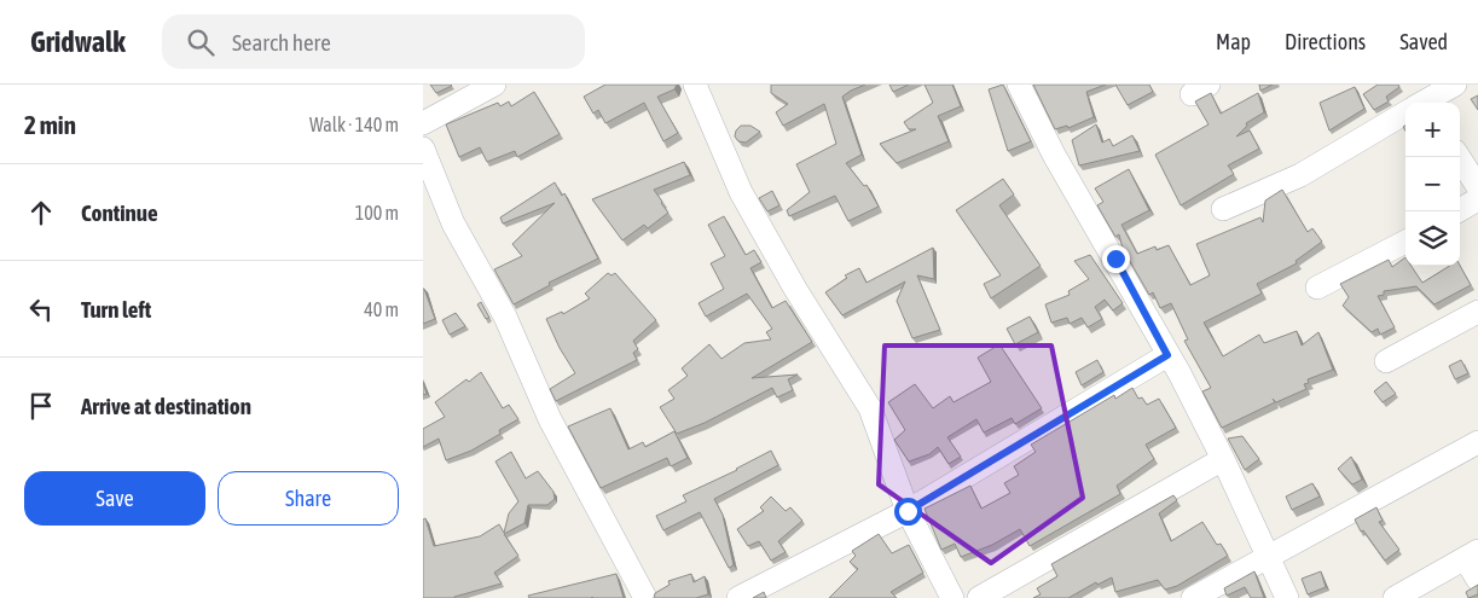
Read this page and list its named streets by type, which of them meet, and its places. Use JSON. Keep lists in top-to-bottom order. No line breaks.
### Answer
{"page":{"header":"Gridwalk","search":"Search here","nav":["Map","Directions","Saved"],"heading":["2 min","Walk · 140 m"],"map_buttons":["+","−"],"list":[["Continue","100 m"],["Turn left","40 m"],"Arrive at destination"],"buttons":["Save","Share"]}}
